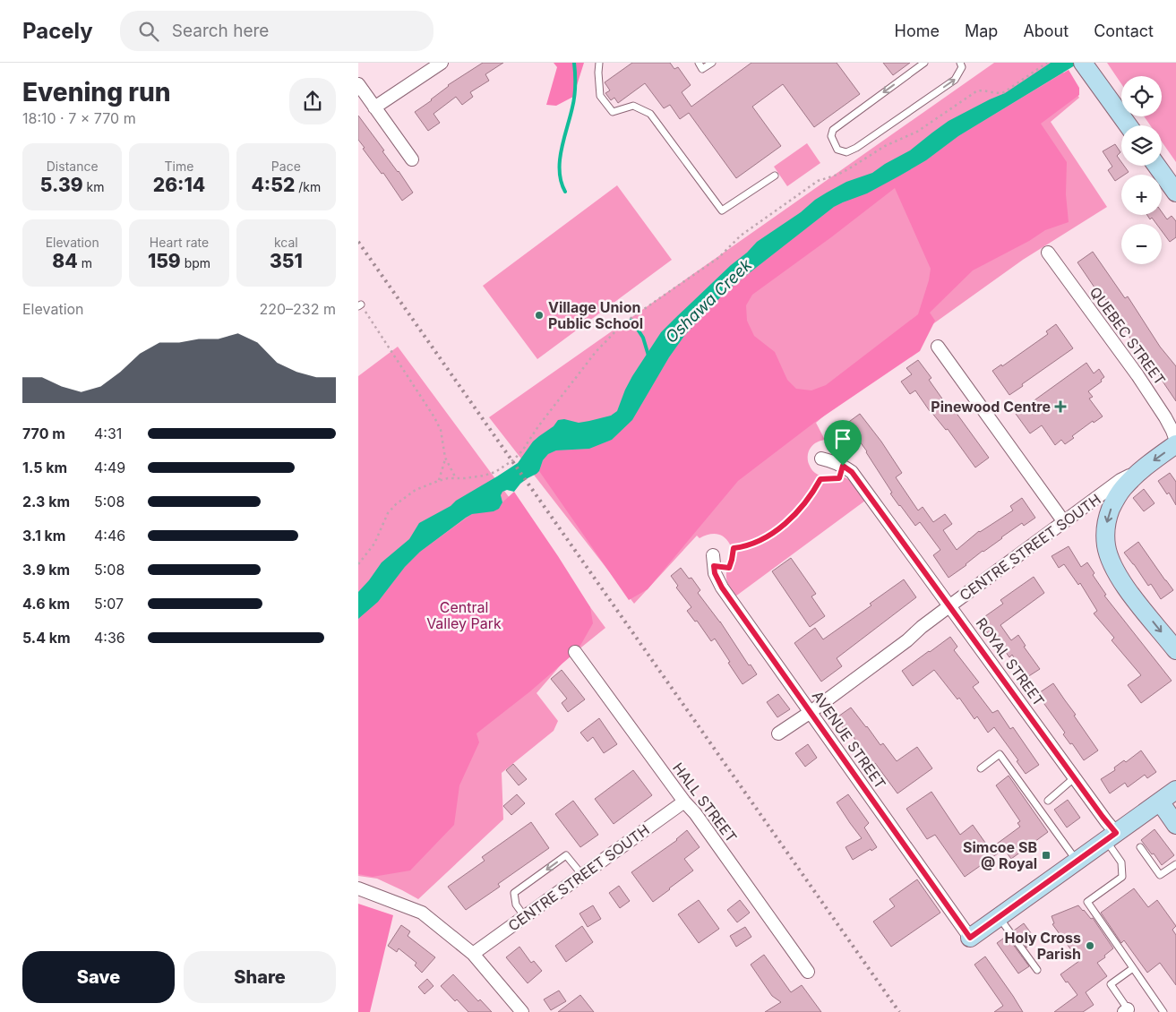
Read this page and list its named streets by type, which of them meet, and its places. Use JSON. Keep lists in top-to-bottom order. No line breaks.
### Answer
{"streets":{"main road":["CENTRE STREET SOUTH"],"street":["QUEBEC STREET","ROYAL STREET","AVENUE STREET","HALL STREET"]},"crossings":[["CENTRE STREET SOUTH","ROYAL STREET"],["CENTRE STREET SOUTH","AVENUE STREET"],["CENTRE STREET SOUTH","HALL STREET"]],"water":["Oshawa Creek"],"parks":["Central Valley Park"],"places":{"other":["Village Union Public School","Holy Cross Parish"],"health":["Pinewood Centre"],"transit":["Simcoe SB @ Royal"]},"page":{"header":"Pacely","search":"Search here","nav":["Home","Map","About","Contact"],"heading":["Evening run","18:10 · 7 × 770 m"],"map_buttons":["+","−"],"stats":[["Distance","5.39 km"],["Time","26:14"],["Pace","4:52 /km"],["Elevation","84 m"],["Heart rate","159 bpm"],["kcal","351"]],"chart":["Elevation","220–232 m"],"list":[{"name":"770 m","note":"4:31"},{"name":"1.5 km","note":"4:49"},{"name":"2.3 km","note":"5:08"},{"name":"3.1 km","note":"4:46"},{"name":"3.9 km","note":"5:08"},{"name":"4.6 km","note":"5:07"},{"name":"5.4 km","note":"4:36"}],"buttons":["Save","Share"]}}
